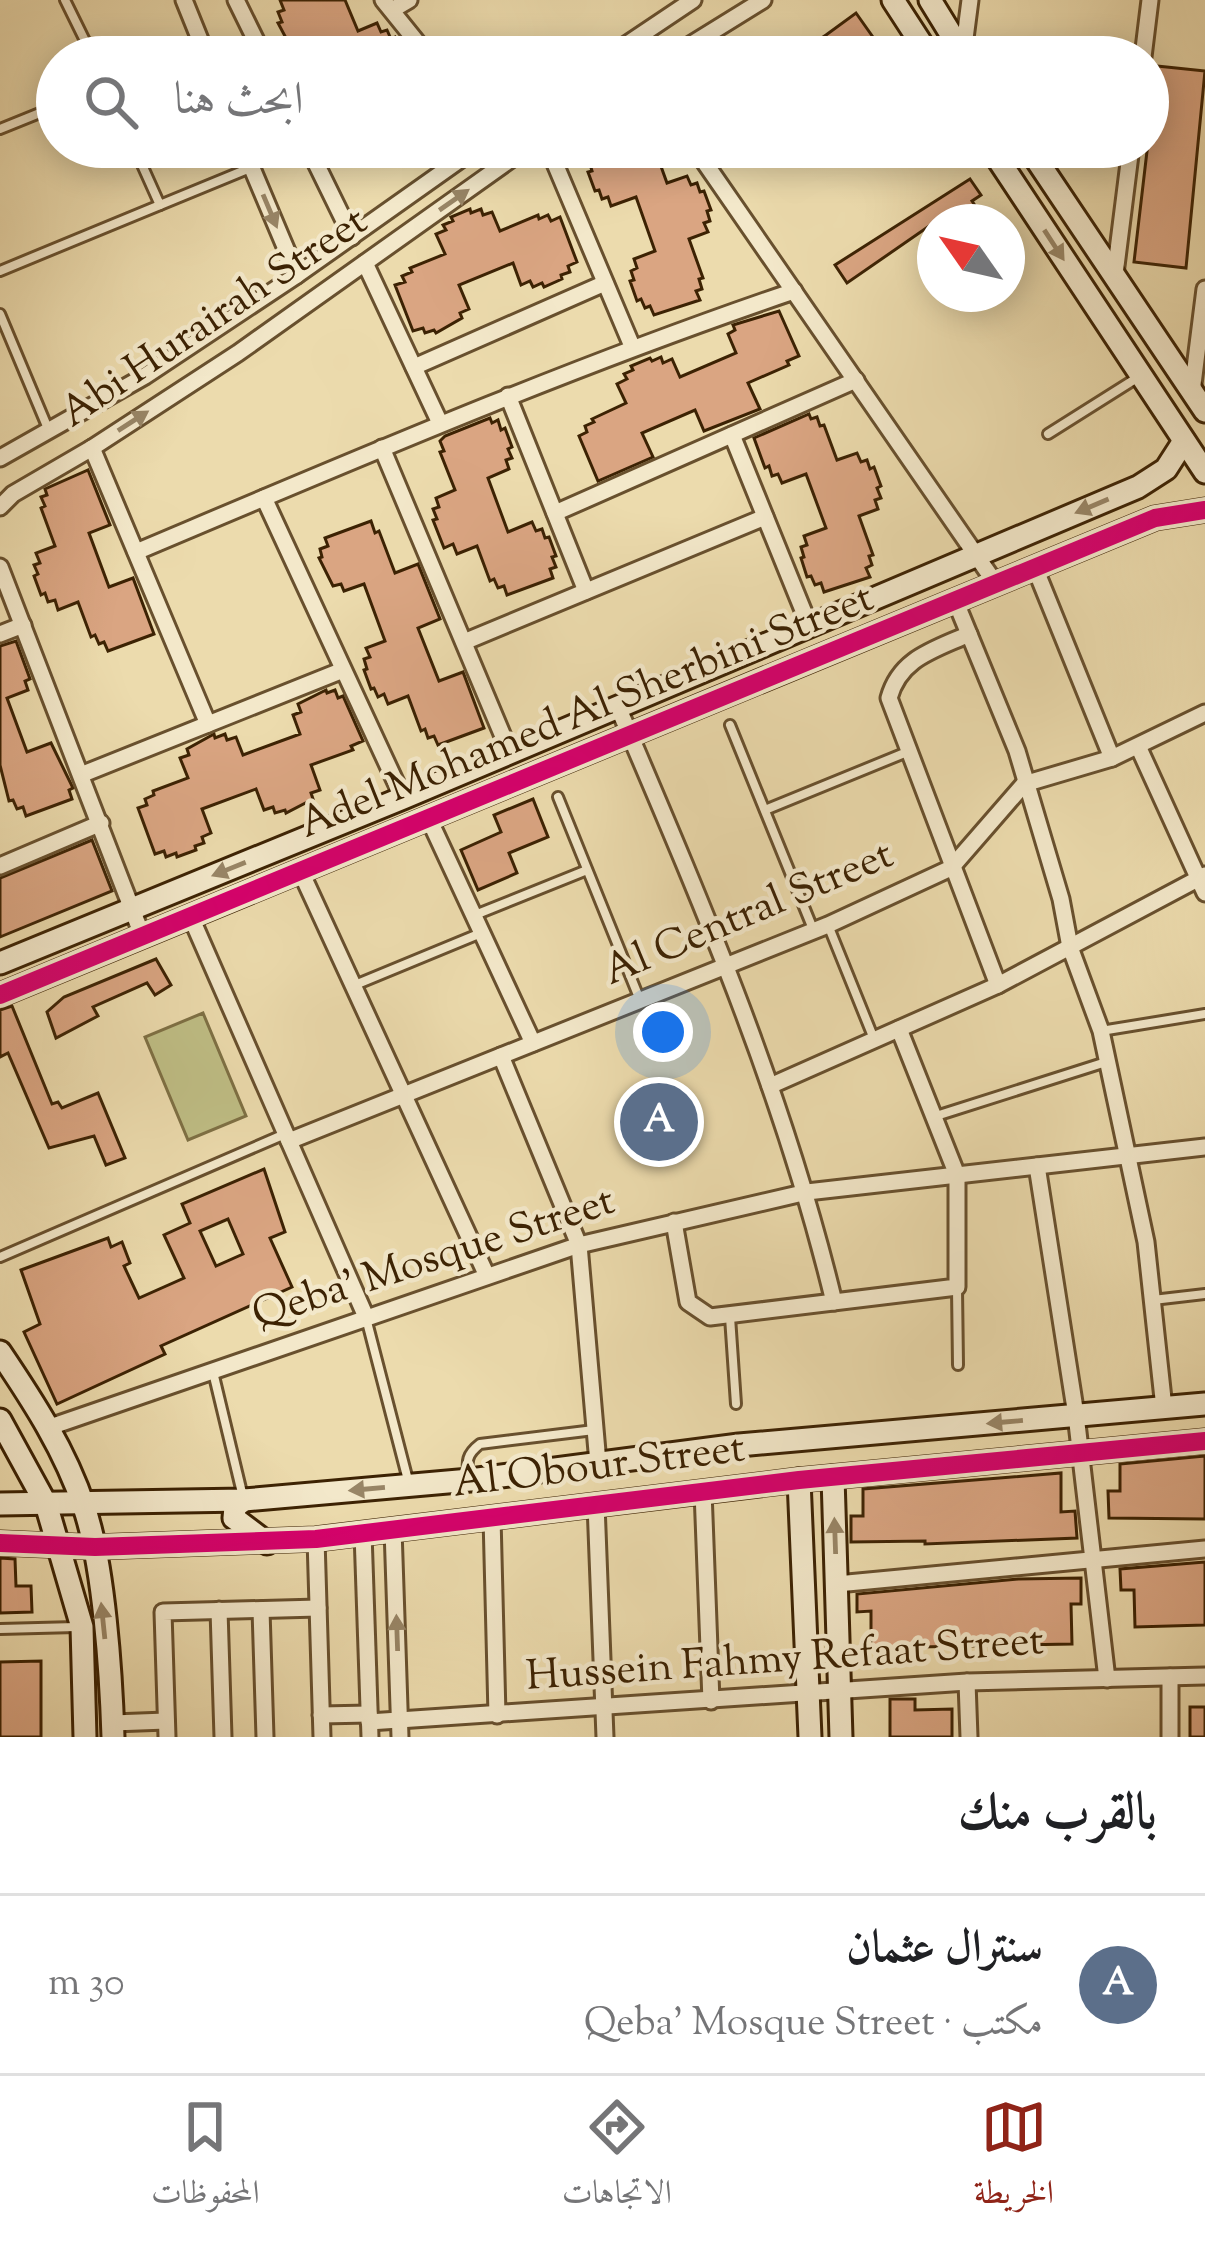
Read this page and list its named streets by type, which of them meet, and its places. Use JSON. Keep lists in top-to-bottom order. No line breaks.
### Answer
{"streets":{"street":["Abi Hurairah Street","Adel Mohamed Al Sherbini Street","Al Central Street","Qeba' Mosque Street","Al Obour Street","Hussein Fahmy Refaat Street"]},"north":"top left","page":{"search":"ابحث هنا","pins":"A","heading":"بالقرب منك","list":[{"mark":"A","name":"سنترال عثمان","note":"مكتب · Qeba' Mosque Street","value":"30 m"}],"nav":["الخريطة","الاتجاهات","المحفوظات"]}}
